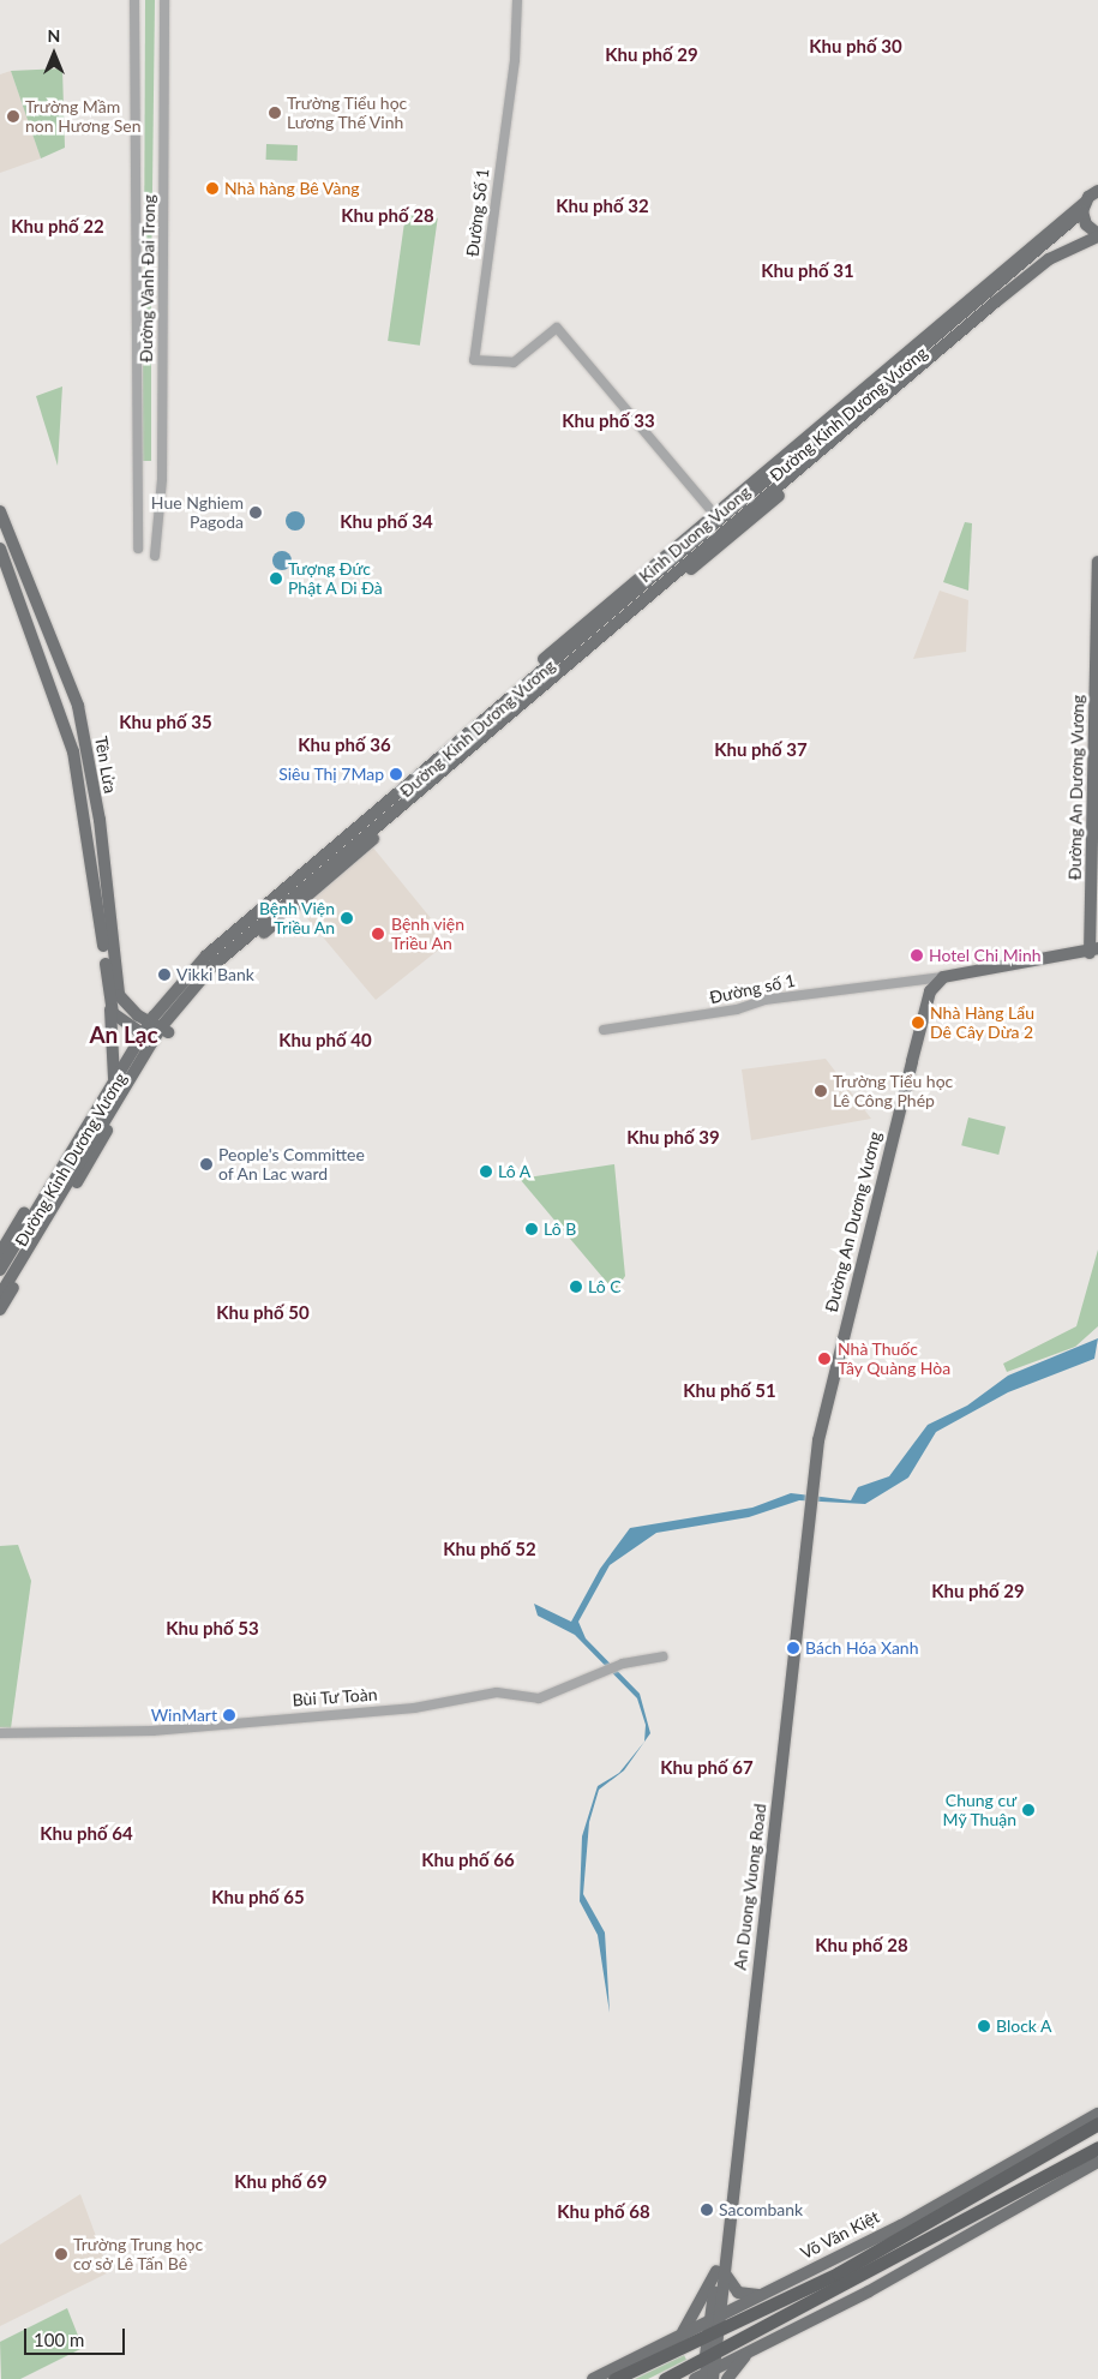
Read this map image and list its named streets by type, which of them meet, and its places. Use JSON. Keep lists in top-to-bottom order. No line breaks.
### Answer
{"streets":{"highway":["Võ Văn Kiệt"],"main road":["Đường Kinh Dương Vương","Tên Lửa","Đường An Dương Vương","An Duong Vuong Road"],"street":["Đường Số 1","Đường Vành Đai Trong","Đường số 1","Bùi Tư Toàn"]},"crossings":[["Đường Số 1","Đường Kinh Dương Vương"],["Đường Kinh Dương Vương","Tên Lửa"],["Đường An Dương Vương","Đường số 1"],["Đường An Dương Vương","An Duong Vuong Road"],["An Duong Vuong Road","Võ Văn Kiệt"]],"districts":["Khu phố 30","Khu phố 29","Khu phố 32","Khu phố 28","Khu phố 22","Khu phố 31","Khu phố 33","Khu phố 34","Khu phố 35","Khu phố 36","Khu phố 37","An Lạc","Khu phố 40","Khu phố 39","Khu phố 50","Khu phố 51","Khu phố 52","Khu phố 29","Khu phố 53","Khu phố 67","Khu phố 64","Khu phố 66","Khu phố 65","Khu phố 28","Khu phố 69","Khu phố 68"],"places":["Trường Tiểu học Lương Thế Vinh","Trường Mầm non Hương Sen","Nhà hàng Bê Vàng","Hue Nghiem Pagoda","Tượng Đức Phật A Di Đà","Siêu Thị 7Map","Bệnh Viện Triều An","Bệnh viện Triều An","Hotel Chi Minh","Vikki Bank","Nhà Hàng Lẩu Dê Cây Dừa 2","Trường Tiểu học Lê Công Phép","People's Committee of An Lac ward","Lô A","Lô B","Lô C","Nhà Thuốc Tây Quàng Hòa","Bách Hóa Xanh","WinMart","Chung cư Mỹ Thuận","Block A","Sacombank","Trường Trung học cơ sở Lê Tấn Bê"],"scale_bar":"100 m","north":"top"}
